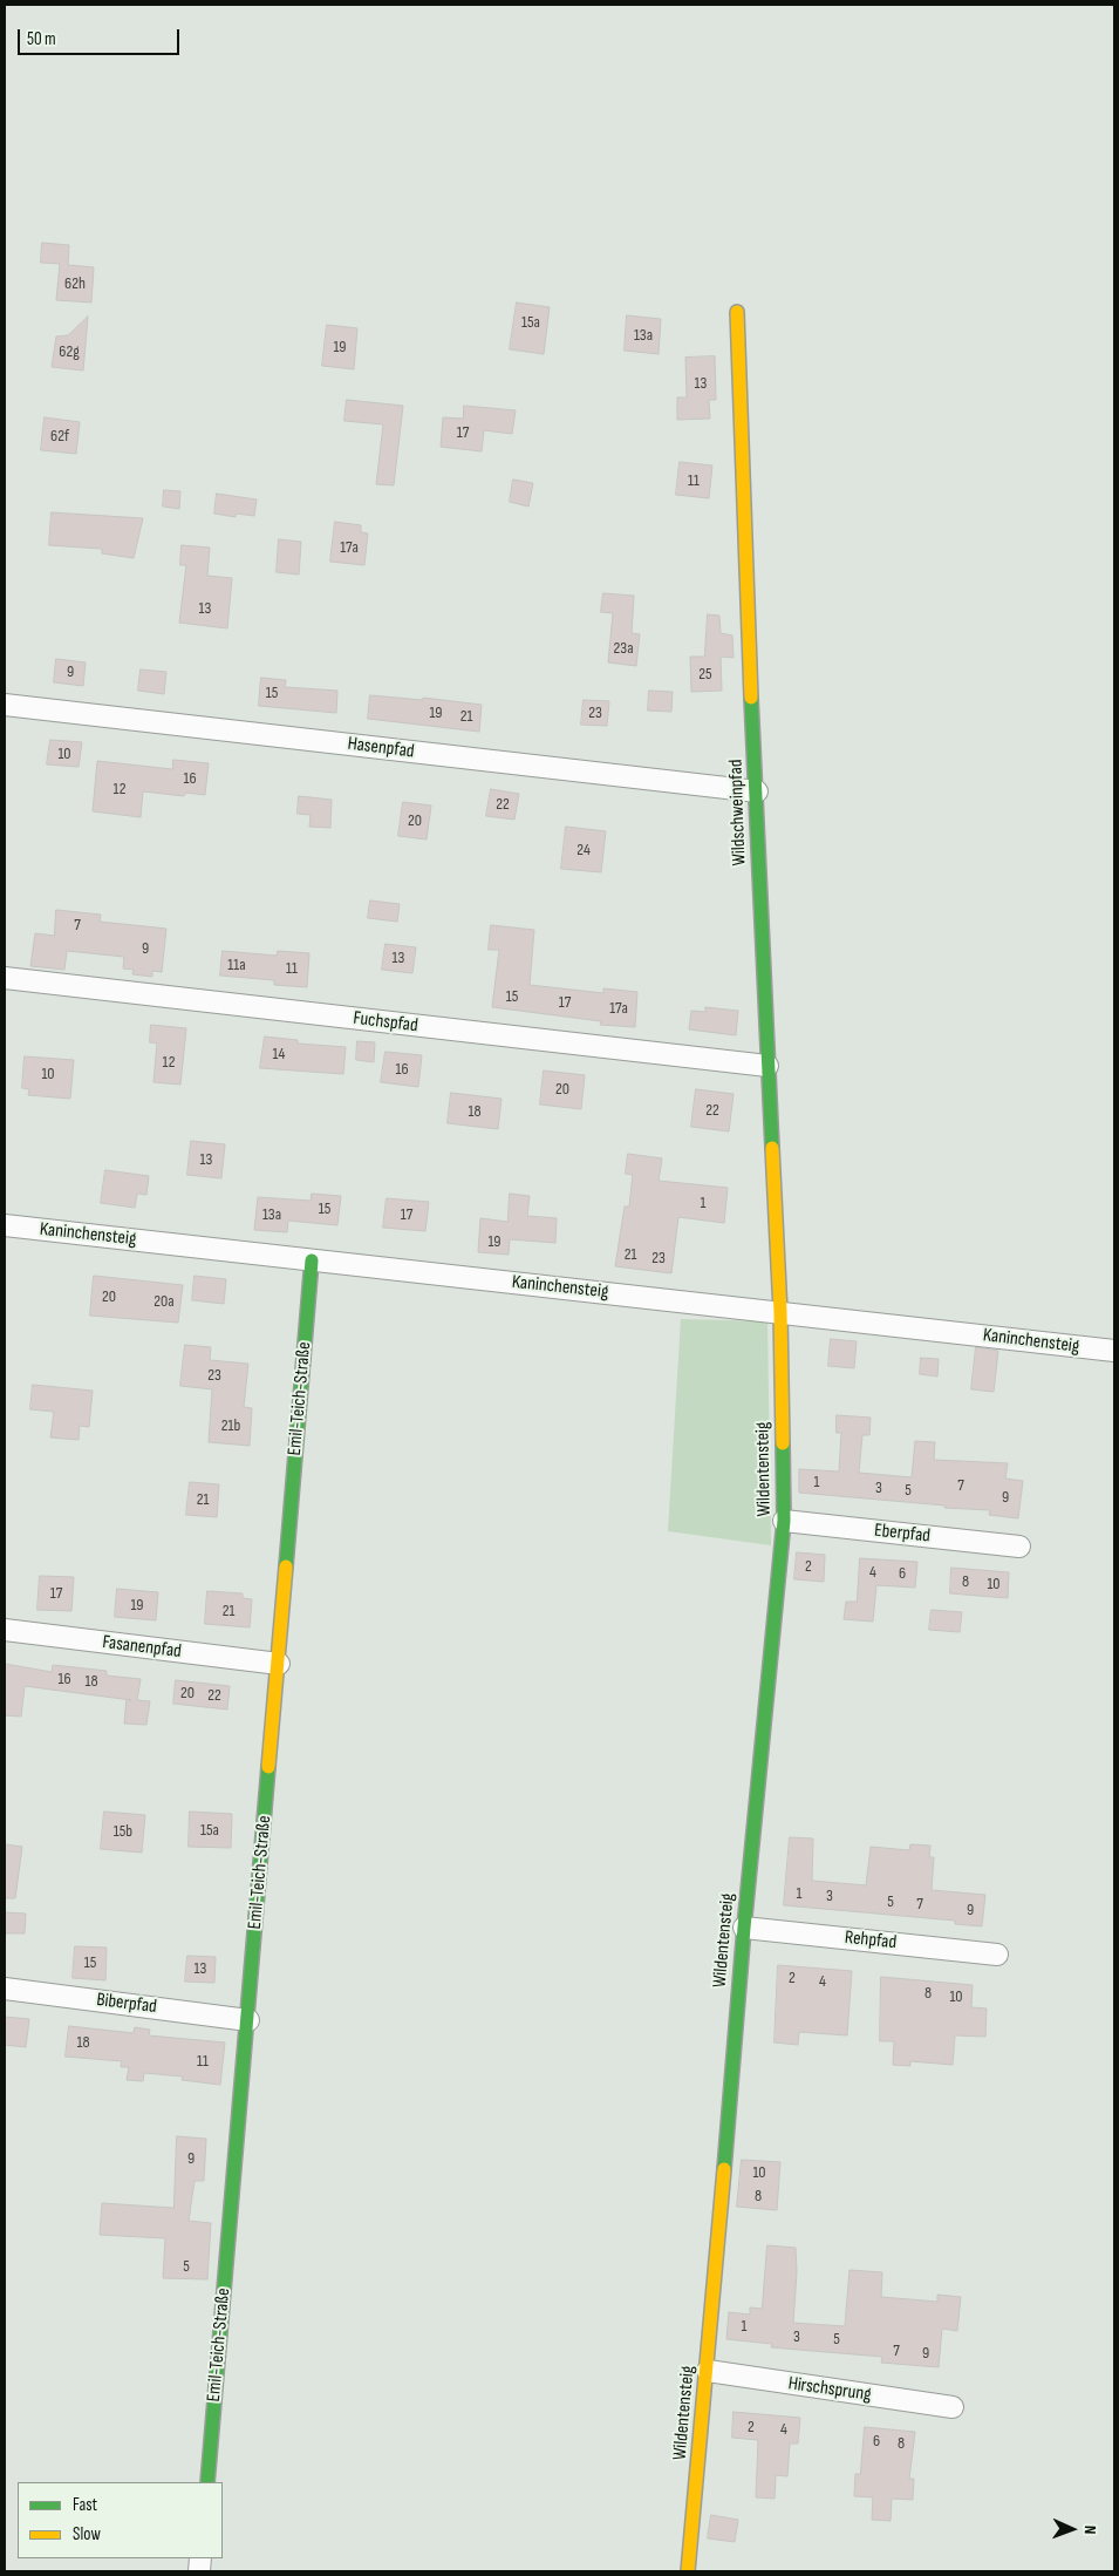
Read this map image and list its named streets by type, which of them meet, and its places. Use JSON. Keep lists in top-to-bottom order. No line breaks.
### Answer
{"streets":{"street":["Hasenpfad","Wildschweinpfad","Fuchspfad","Kaninchensteig","Emil-Teich-Straße","Wildentensteig","Eberpfad","Fasanenpfad","Rehpfad","Biberpfad","Hirschsprung"]},"crossings":[["Hasenpfad","Wildschweinpfad"],["Wildschweinpfad","Fuchspfad"],["Wildschweinpfad","Kaninchensteig"],["Wildschweinpfad","Wildentensteig"],["Kaninchensteig","Emil-Teich-Straße"],["Kaninchensteig","Wildentensteig"],["Emil-Teich-Straße","Fasanenpfad"],["Emil-Teich-Straße","Biberpfad"],["Wildentensteig","Eberpfad"],["Wildentensteig","Rehpfad"],["Wildentensteig","Hirschsprung"]],"house_numbers":["62h","15a","13a","19","62g","13","17","62f","11","17a","13","23a","9","25","15","19","23","21","10","16","12","22","20","24","7","9","13","11a","11","15","17","17a","14","12","16","10","20","22","18","13","1","15","13a","17","19","21","23","20","20a","23","21b","1","7","3","5","9","21","2","4","6","8","10","17","19","21","16","18","20","22","15a","15b","1","3","5","7","9","15","13","2","4","8","10","18","11","9","10","8","5","1","3","5","7","9","2","4","6","8"],"legend":["Fast","Slow"],"scale_bar":"50 m","north":"right"}
